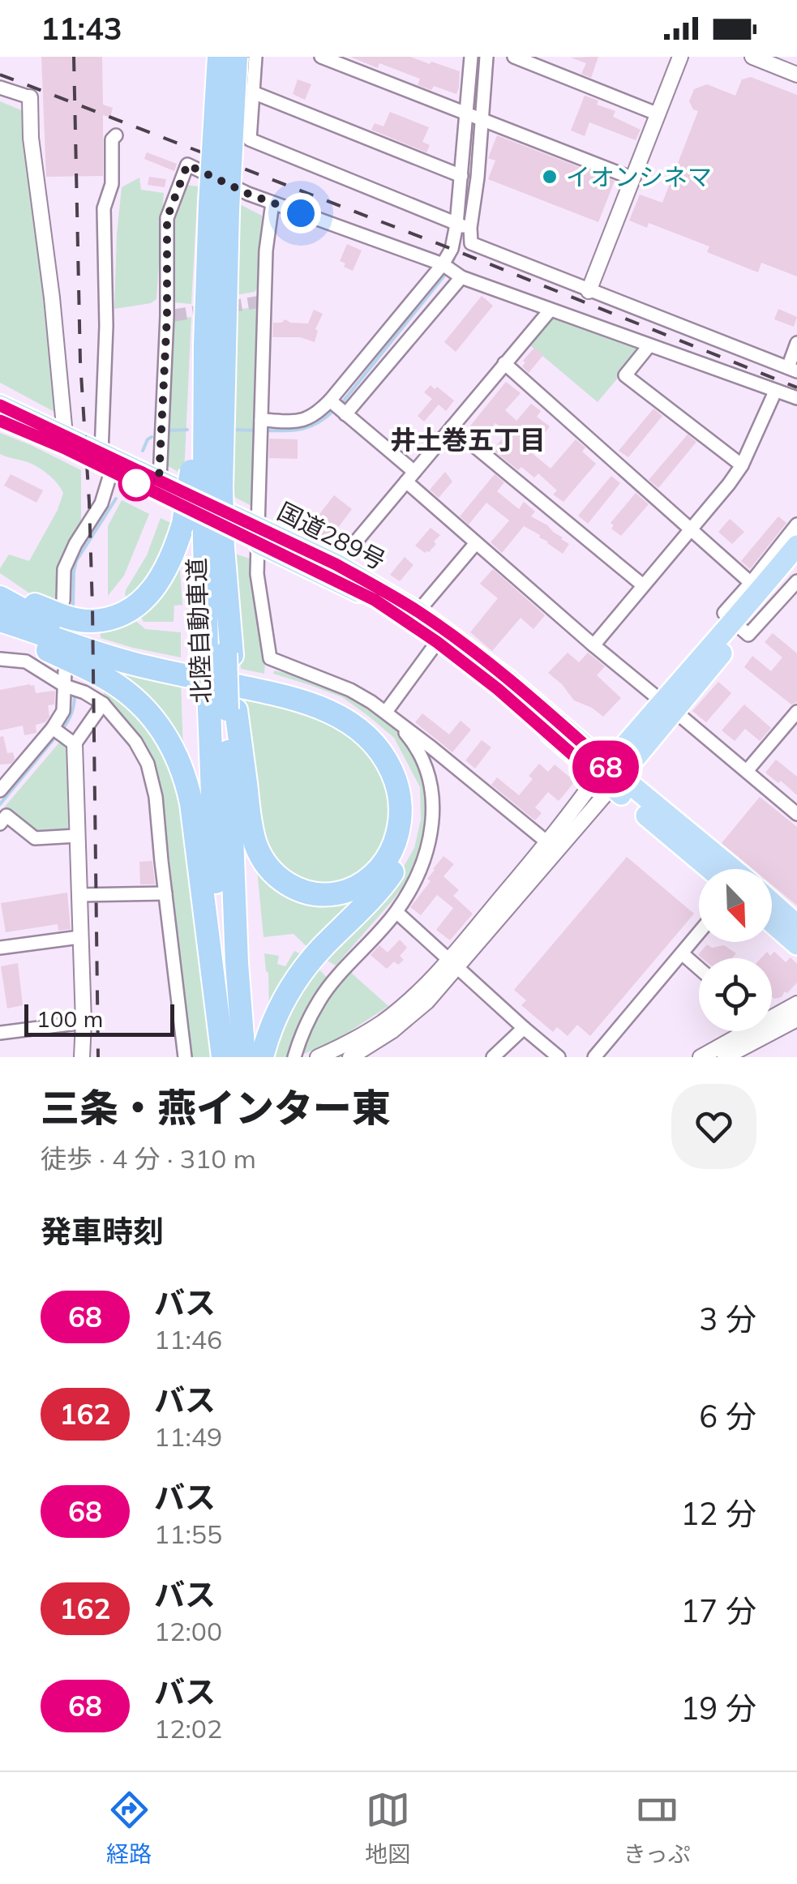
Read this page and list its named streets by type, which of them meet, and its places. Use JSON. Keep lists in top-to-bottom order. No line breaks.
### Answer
{"streets":{"highway":["国道289号","北陸自動車道"]},"districts":["井土巻五丁目"],"places":["イオンシネマ"],"lines":["bus line 68"],"scale_bar":"100 m","north":"bottom right","page":{"status":"11:43","on_map":"68","scale":"100 m","heading":[["三条・燕インター東","徒歩 · 4 分 · 310 m"],"発車時刻"],"list":[{"mark":"68","name":"バス","note":"11:46","value":"3 分"},{"mark":"162","name":"バス","note":"11:49","value":"6 分"},{"mark":"68","name":"バス","note":"11:55","value":"12 分"},{"mark":"162","name":"バス","note":"12:00","value":"17 分"},{"mark":"68","name":"バス","note":"12:02","value":"19 分"}],"tabs":["経路","地図","きっぷ"]}}
